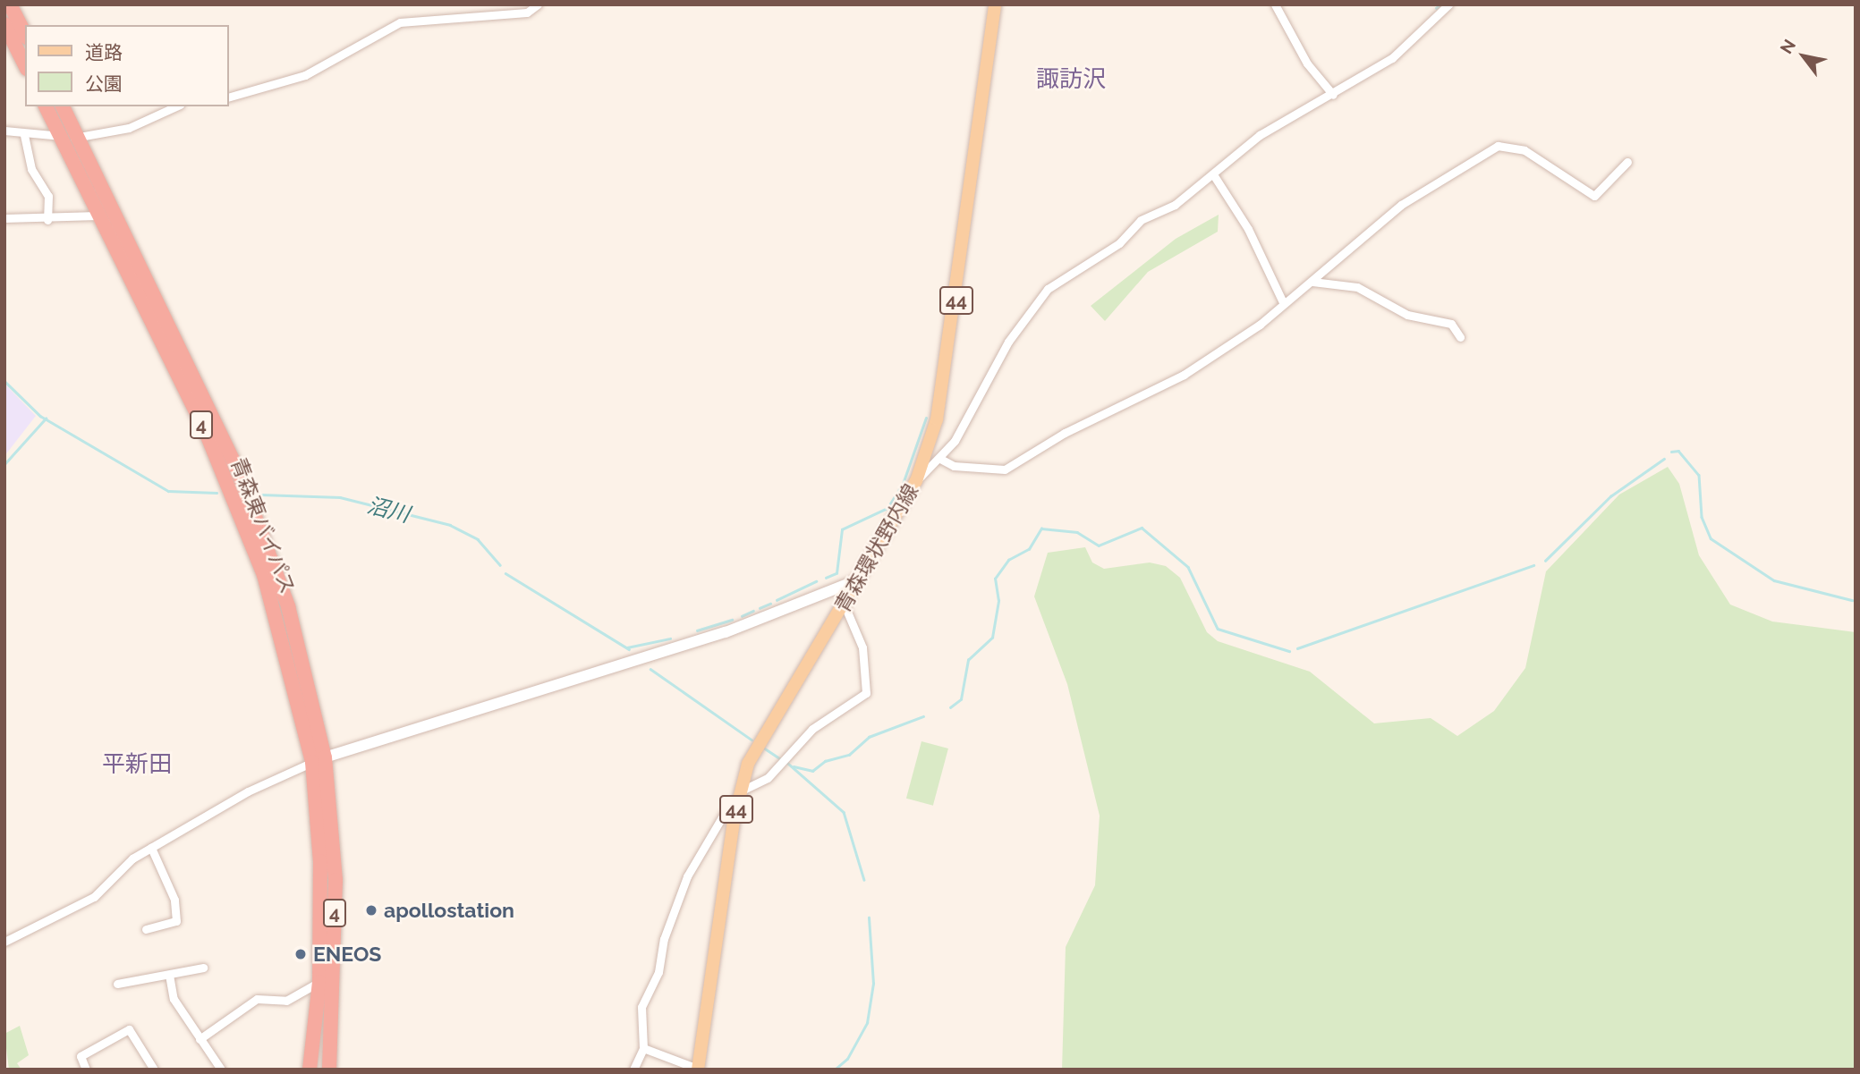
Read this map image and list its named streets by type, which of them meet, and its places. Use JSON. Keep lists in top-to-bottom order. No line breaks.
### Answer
{"streets":{"highway":["4","青森東バイパス"],"main road":["44","青森環状野内線"]},"districts":["諏訪沢","平新田"],"water":["沼川"],"places":["apollostation","ENEOS"],"legend":["道路","公園"],"north":"top left"}
